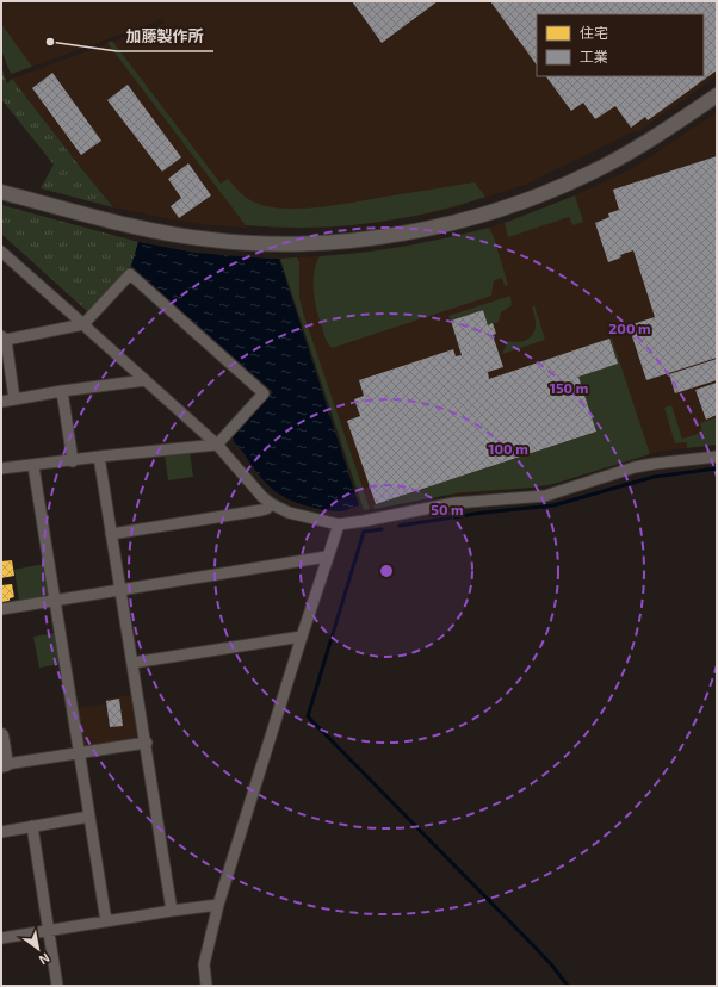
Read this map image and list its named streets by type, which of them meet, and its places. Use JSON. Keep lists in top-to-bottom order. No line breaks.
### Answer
{"places":["加藤製作所"],"legend":["住宅","工業"],"north":"bottom right","rings":["200 m","150 m","100 m","50 m"]}
